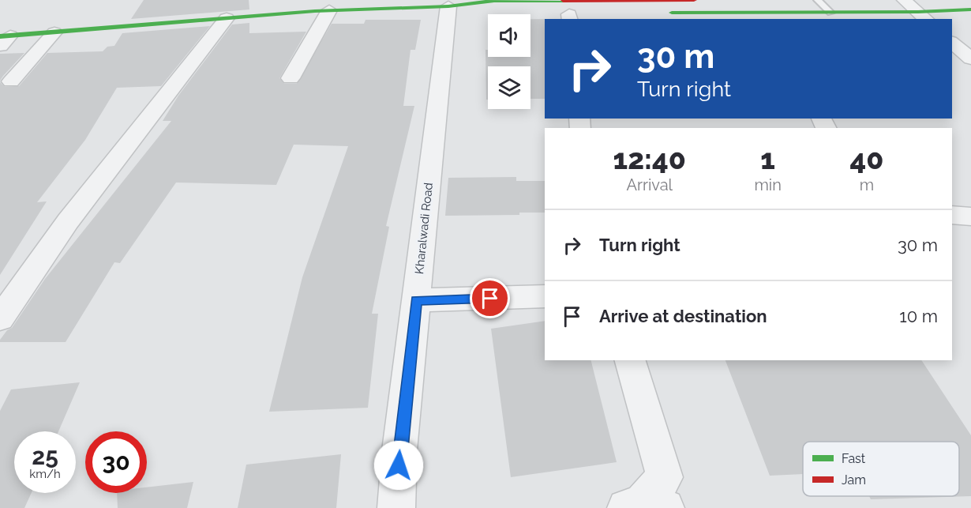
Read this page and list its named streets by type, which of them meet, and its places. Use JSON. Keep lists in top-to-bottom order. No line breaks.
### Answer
{"streets":{"street":["Kharalwadi Road"]},"legend":["Fast","Jam"],"page":{"turn":["30 m","Turn right"],"eta":["12:40","Arrival","1","min","40","m"],"list":[{"name":"Turn right","value":"30 m"},{"name":"Arrive at destination","value":"10 m"}],"speed":"25 km/h","limit":"30"}}
